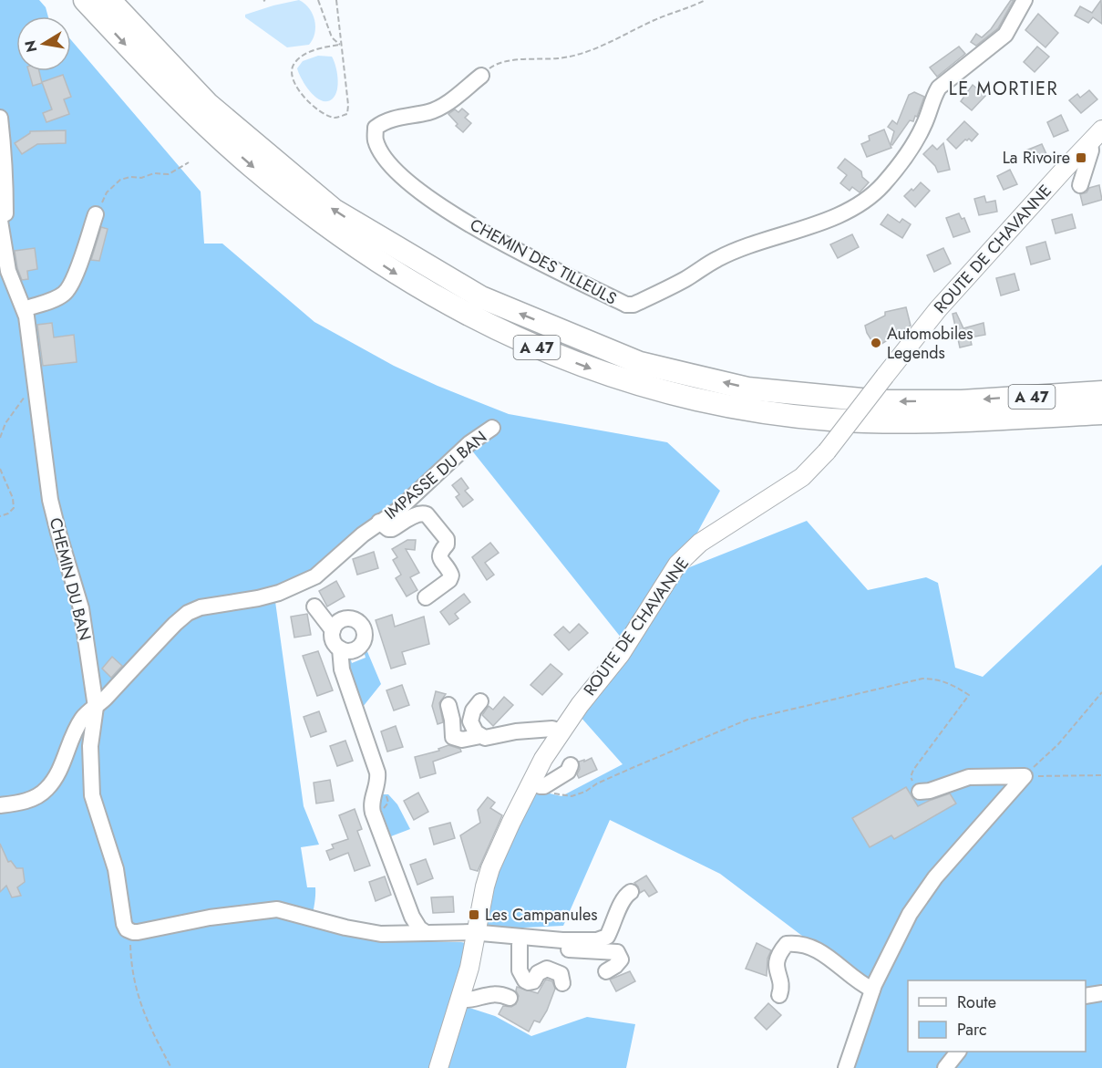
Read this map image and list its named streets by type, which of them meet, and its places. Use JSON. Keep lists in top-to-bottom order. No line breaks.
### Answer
{"streets":{"highway":["A 47"],"main road":["ROUTE DE CHAVANNE"],"street":["CHEMIN DES TILLEULS","IMPASSE DU BAN","CHEMIN DU BAN"]},"crossings":[["IMPASSE DU BAN","CHEMIN DU BAN"]],"districts":["LE MORTIER"],"places":{"transit":["La Rivoire","Les Campanules"],"other":["Automobiles Legends"]},"legend":["Route","Parc"],"north":"left"}
